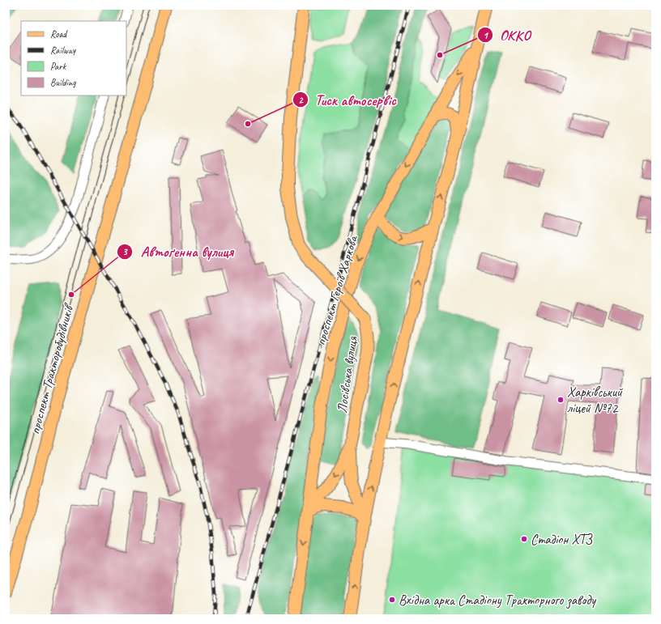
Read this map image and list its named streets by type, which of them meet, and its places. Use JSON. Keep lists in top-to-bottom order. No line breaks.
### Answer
{"streets":{"main road":["проспект Героїв Харкова","проспект Тракторобудівників","Лосівська вулиця"]},"places":["ОККО","Тиск автосервіс","Автоґенна вулиця","Харківський ліцей №72","Стадіон ХТЗ","Вхідна арка Стадіону Тракторного заводу"],"legend":["Road","Railway","Park","Building"]}
